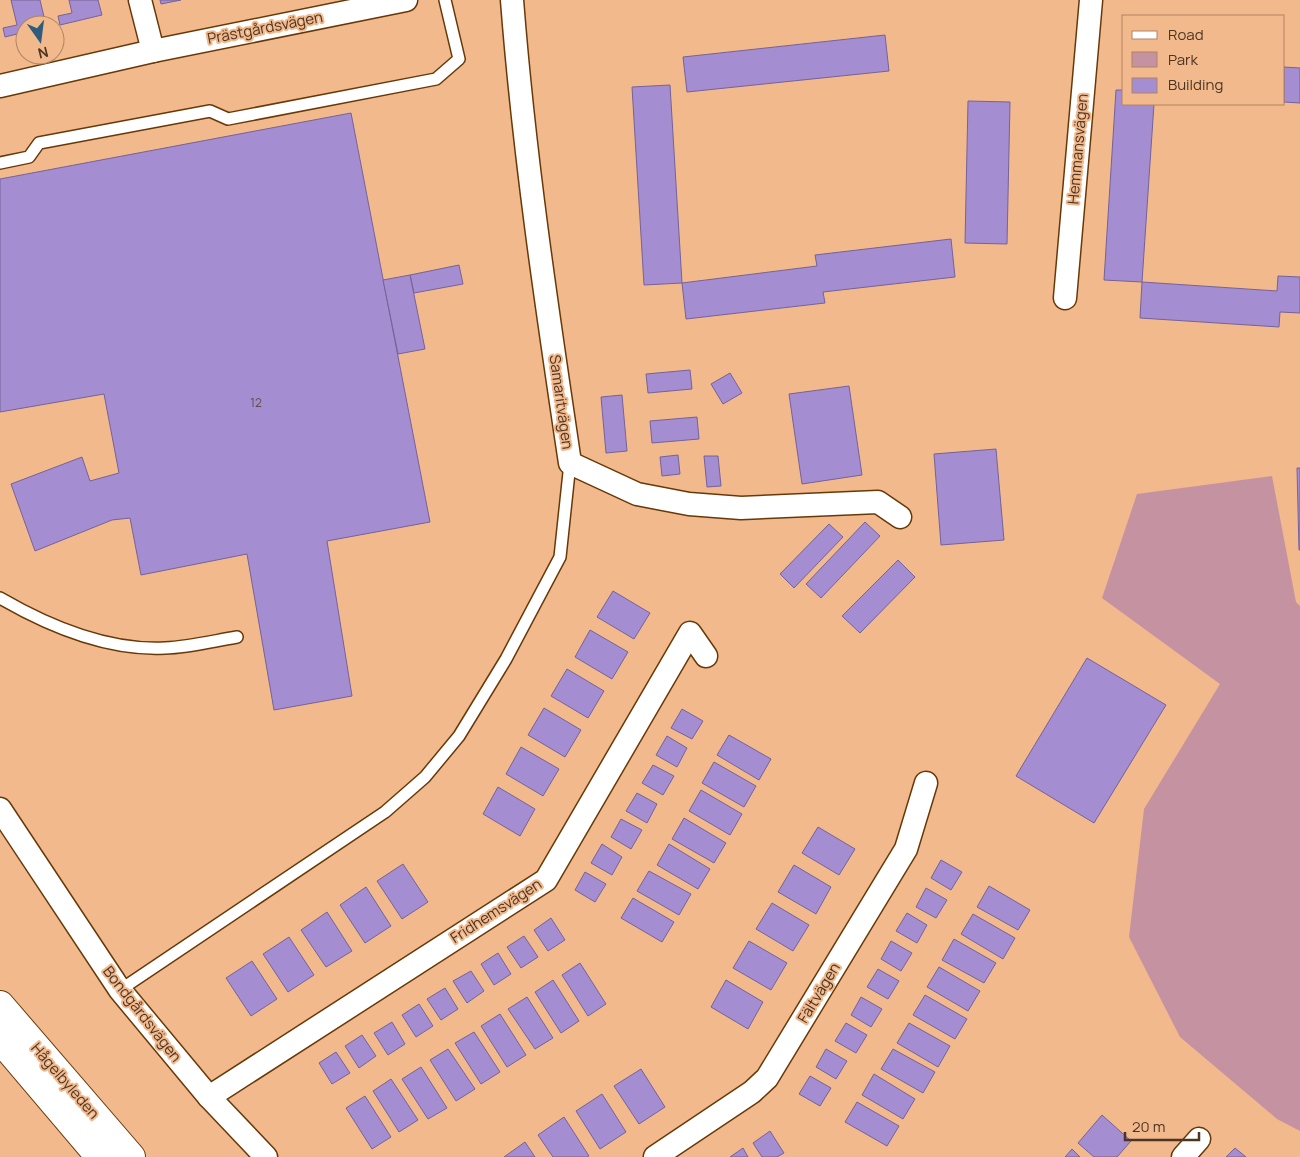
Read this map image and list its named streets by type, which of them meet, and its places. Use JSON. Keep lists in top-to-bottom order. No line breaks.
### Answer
{"streets":{"main road":["Hågelbyleden"],"street":["Prästgårdsvägen","Hemmansvägen","Samaritvägen","Fridhemsvägen","Fältvägen","Bondgårdsvägen"]},"crossings":[["Fridhemsvägen","Bondgårdsvägen"]],"house_numbers":["12"],"legend":["Road","Park","Building"],"scale_bar":"20 m","north":"bottom"}
